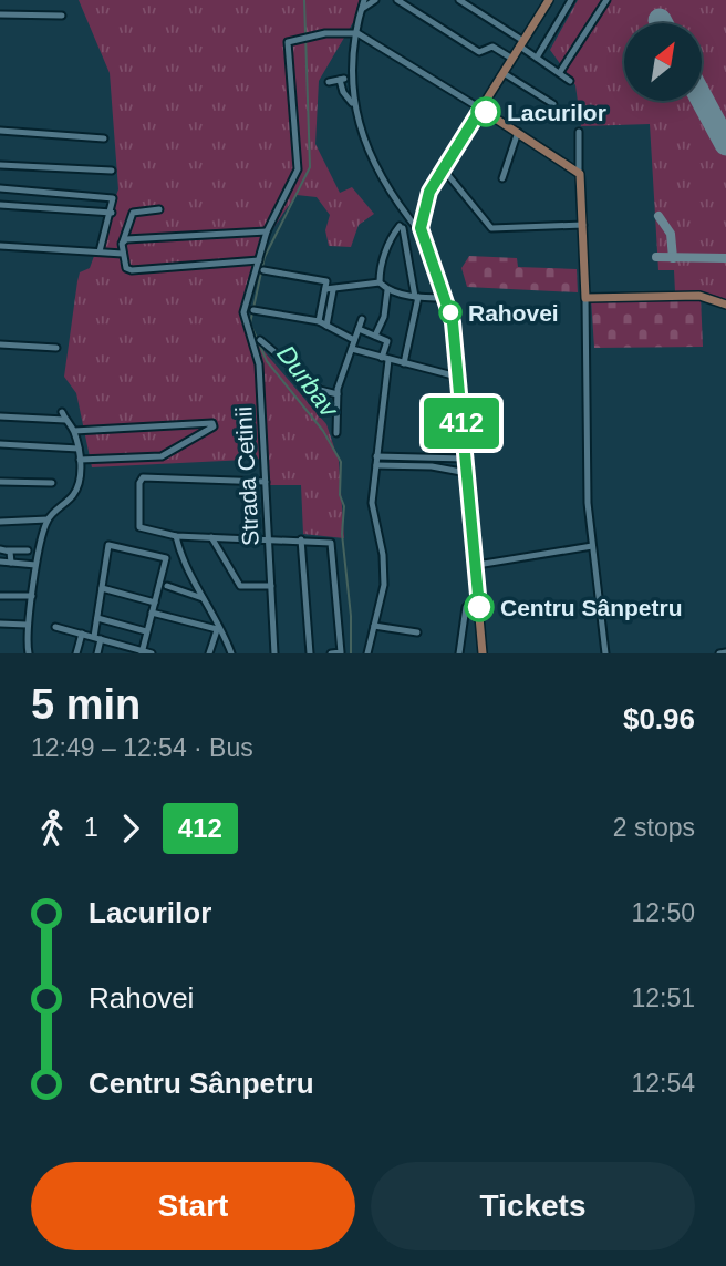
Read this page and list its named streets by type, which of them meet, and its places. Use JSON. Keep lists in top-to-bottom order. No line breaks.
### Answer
{"streets":{"street":["Strada Cetinii"]},"water":["Durbav"],"places":["Lacurilor","Rahovei","Centru Sânpetru"],"lines":["bus line 412"],"north":"top right","page":{"on_map":"412","heading":["5 min","12:49 – 12:54 · Bus","$0.96"],"legs":["1","412","2 stops"],"list":[{"name":"Lacurilor","value":"12:50"},{"name":"Rahovei","value":"12:51"},{"name":"Centru Sânpetru","value":"12:54"}],"buttons":["Start","Tickets"]}}
